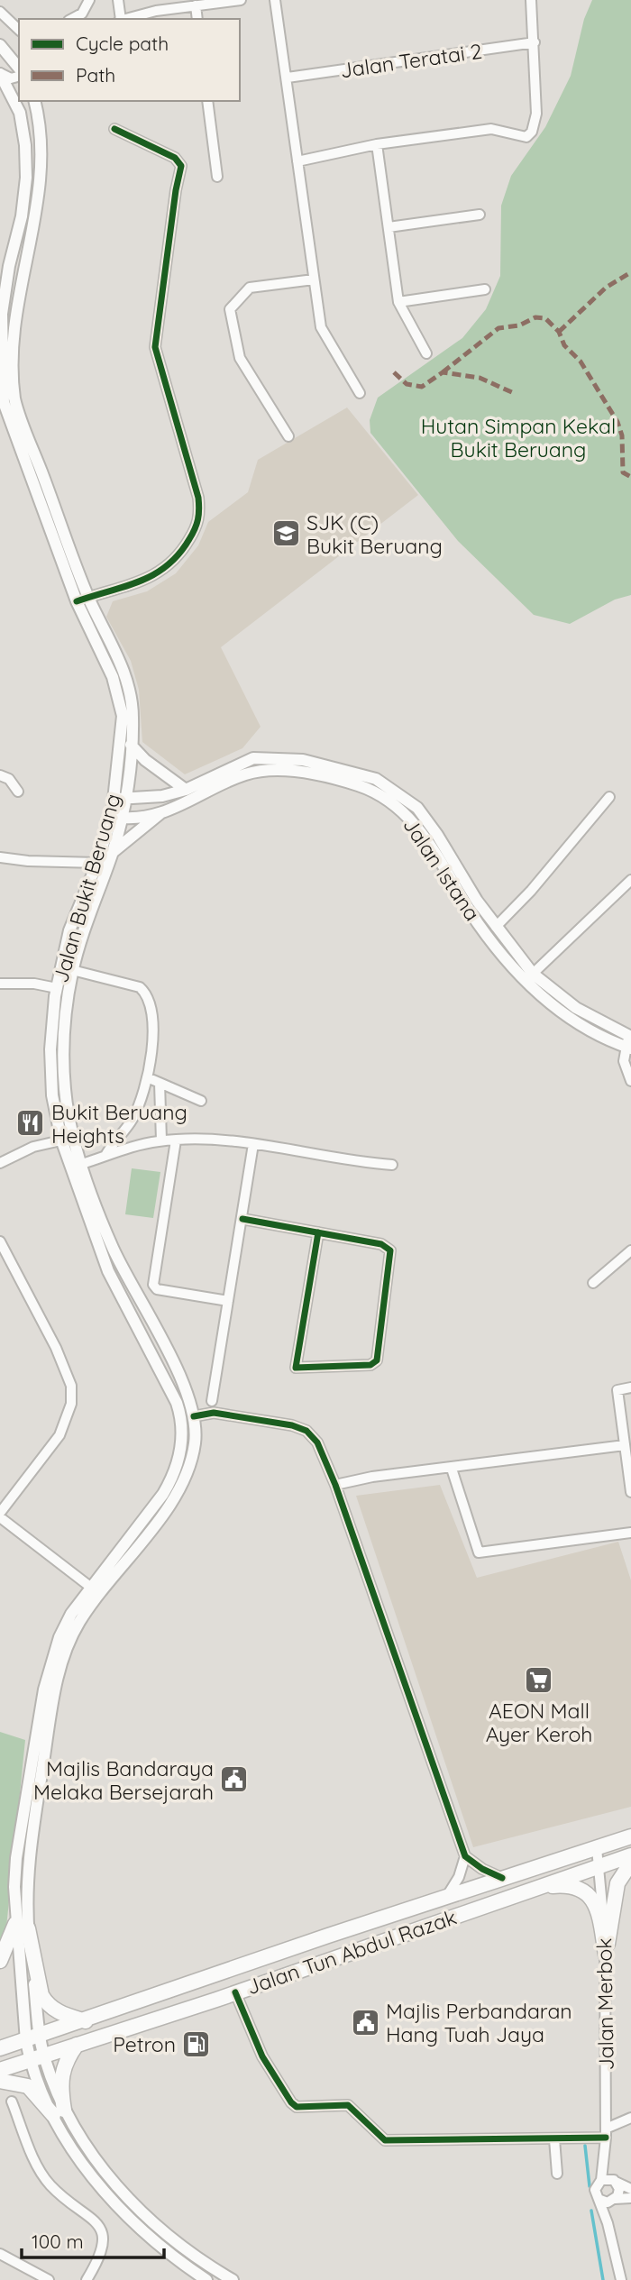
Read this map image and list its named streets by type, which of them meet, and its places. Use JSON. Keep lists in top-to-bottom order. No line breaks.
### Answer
{"streets":{"highway":["Jalan Tun Abdul Razak"],"main road":["Jalan Istana","Jalan Bukit Beruang"],"street":["Jalan Teratai 2","Jalan Merbok"]},"crossings":[["Jalan Istana","Jalan Bukit Beruang"],["Jalan Bukit Beruang","Jalan Tun Abdul Razak"],["Jalan Tun Abdul Razak","Jalan Merbok"]],"parks":["Hutan Simpan Kekal Bukit Beruang"],"places":{"school or university":["SJK (C) Bukit Beruang"],"restaurant":["Bukit Beruang Heights"],"supermarket":["AEON Mall Ayer Keroh"],"public building":["Majlis Bandaraya Melaka Bersejarah","Majlis Perbandaran Hang Tuah Jaya"],"fuel station":["Petron"]},"legend":["Cycle path","Path"],"scale_bar":"100 m"}
